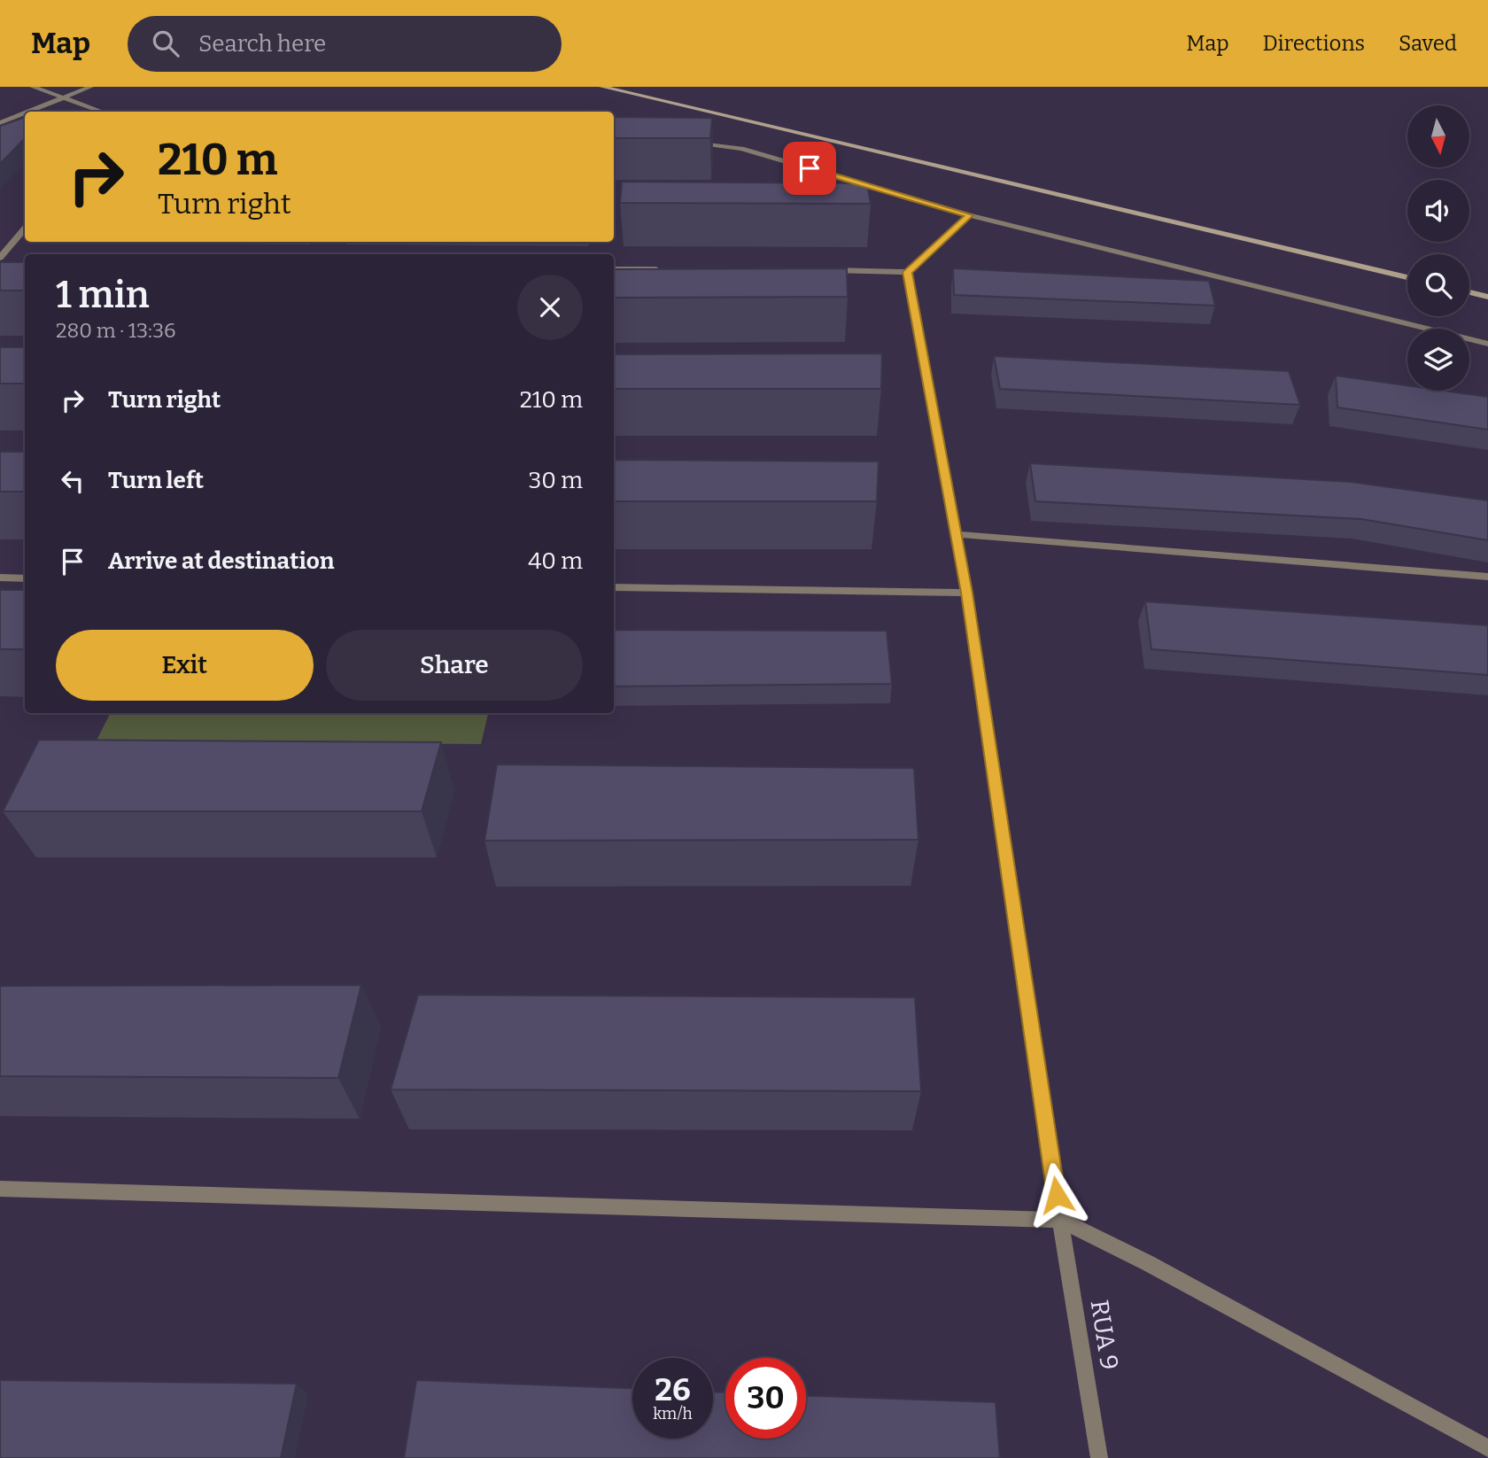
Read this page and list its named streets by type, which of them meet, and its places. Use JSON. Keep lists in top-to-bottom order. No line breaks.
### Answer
{"streets":{"street":["RUA 9"]},"north":"bottom","page":{"header":"Map","search":"Search here","nav":["Map","Directions","Saved"],"turn":["210 m","Turn right"],"heading":["1 min","280 m · 13:36"],"list":[{"name":"Turn right","value":"210 m"},{"name":"Turn left","value":"30 m"},{"name":"Arrive at destination","value":"40 m"}],"buttons":["Exit","Share"],"speed":"26 km/h","limit":"30"}}
